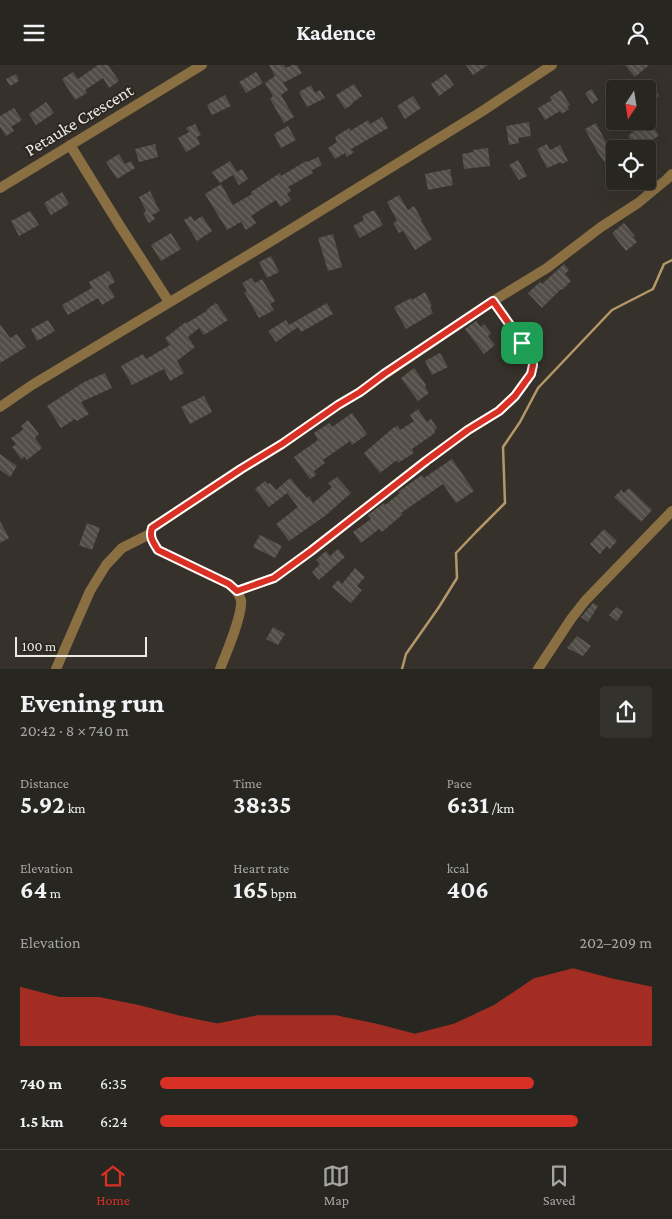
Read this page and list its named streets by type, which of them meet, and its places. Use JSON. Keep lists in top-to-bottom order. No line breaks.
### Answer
{"streets":{"street":["Petauke Crescent"]},"scale_bar":"100 m","north":"bottom","page":{"header":"Kadence","scale":"100 m","heading":["Evening run","20:42 · 8 × 740 m"],"stats":[["Distance","5.92 km"],["Time","38:35"],["Pace","6:31 /km"],["Elevation","64 m"],["Heart rate","165 bpm"],["kcal","406"]],"chart":["Elevation","202–209 m"],"list":[{"name":"740 m","note":"6:35"},{"name":"1.5 km","note":"6:24"}],"tabs":["Home","Map","Saved"]}}
